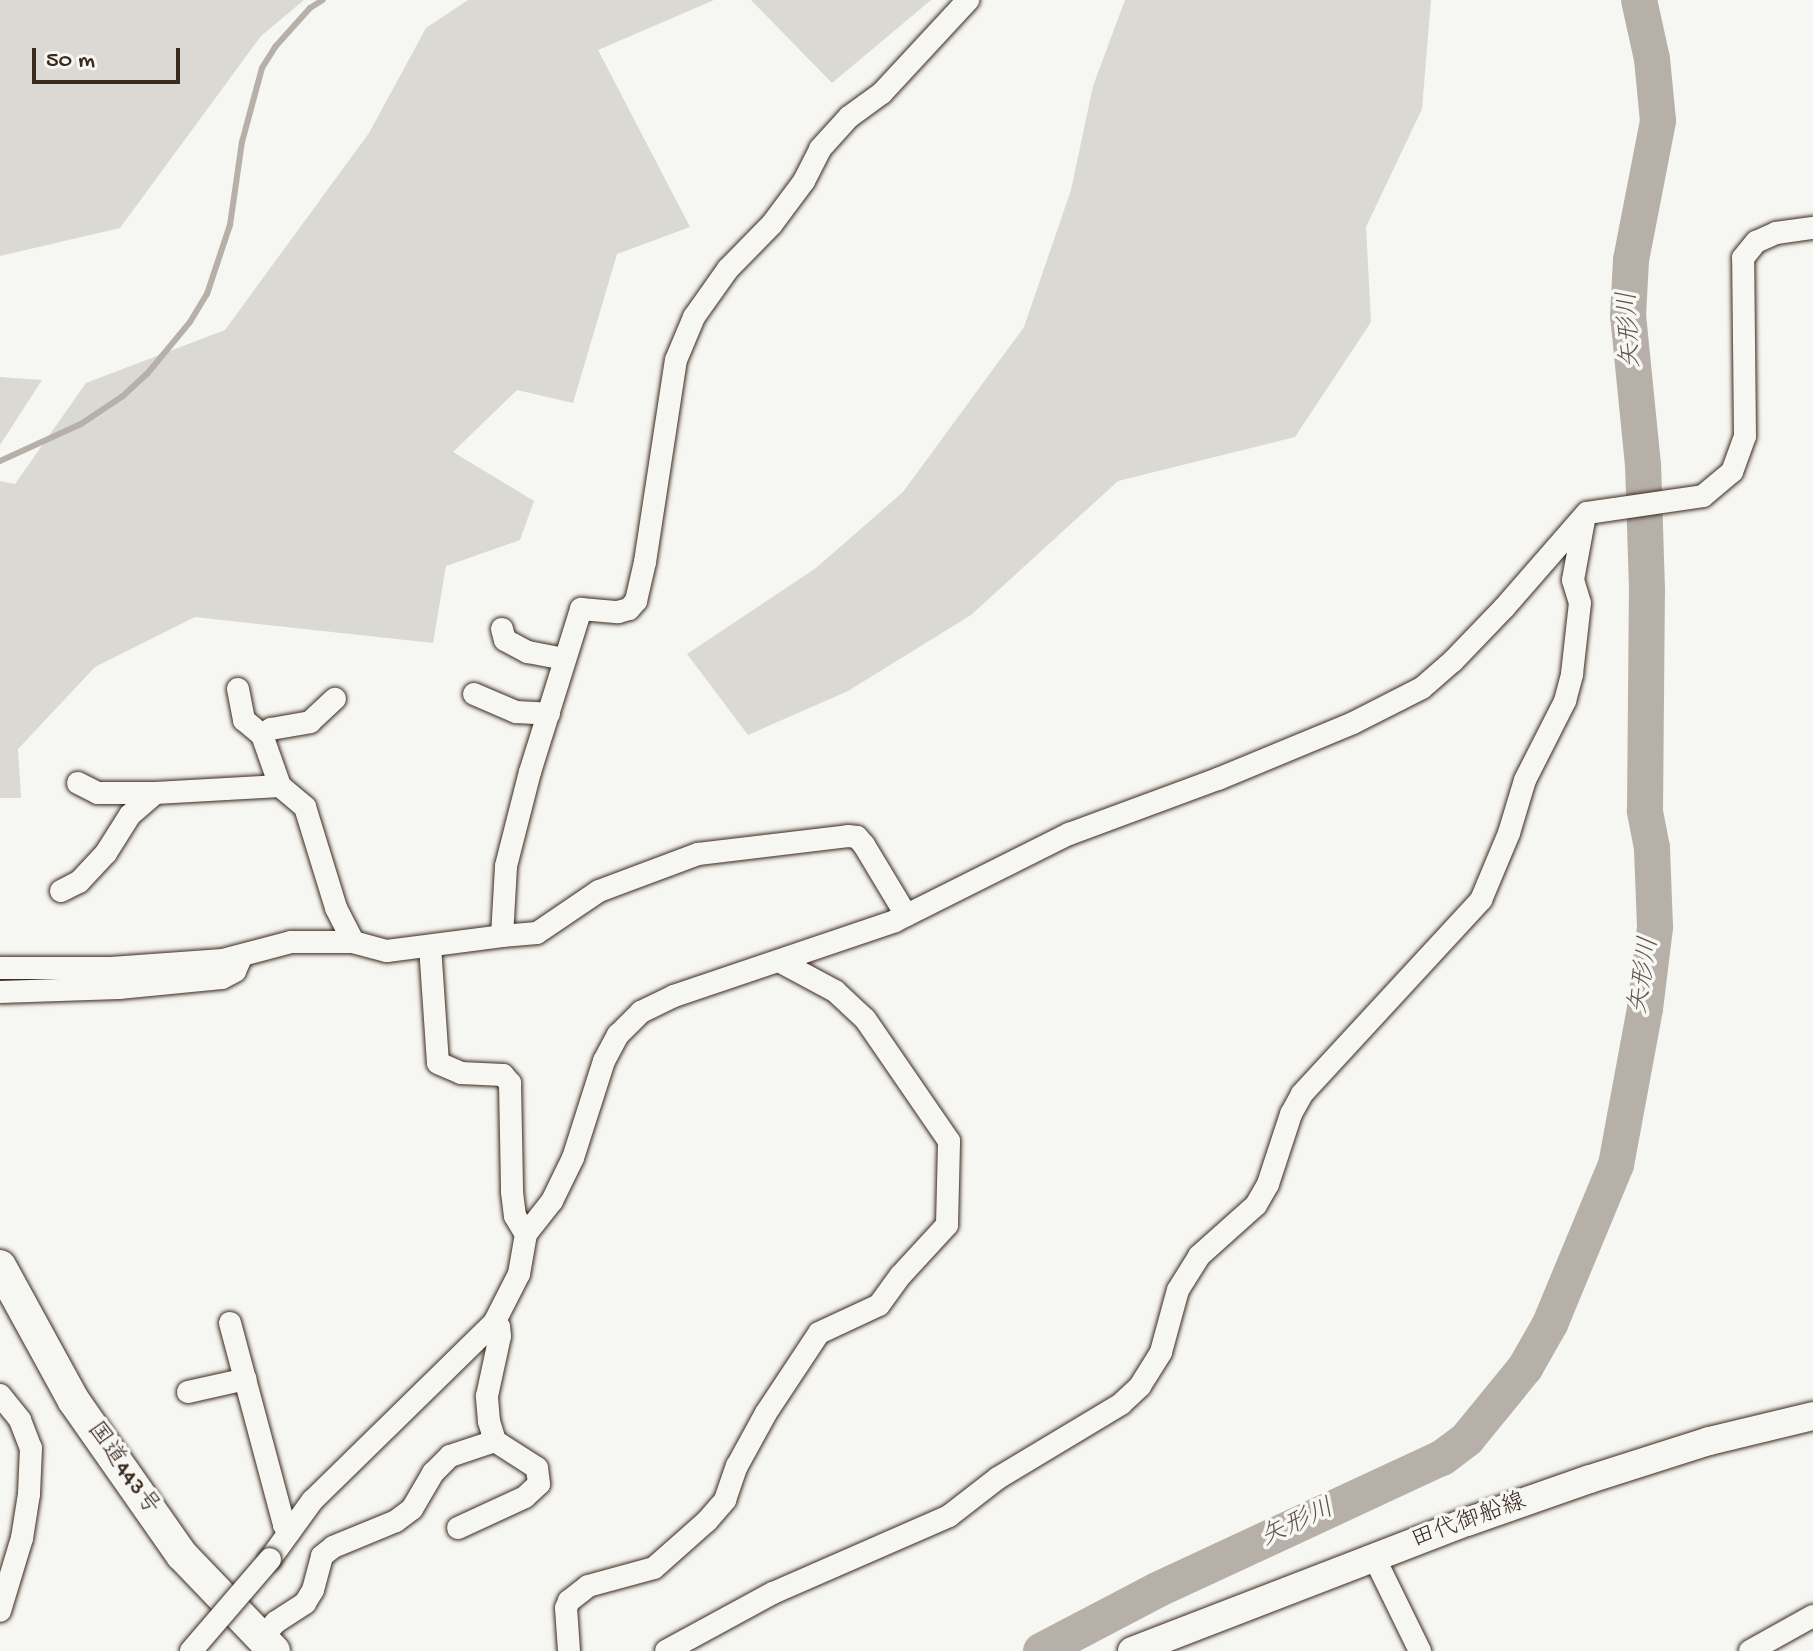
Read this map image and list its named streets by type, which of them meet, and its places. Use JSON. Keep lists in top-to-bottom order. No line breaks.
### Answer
{"streets":{"highway":["国道443号"],"main road":["田代御船線"]},"water":["矢形川"],"scale_bar":"50 m"}
